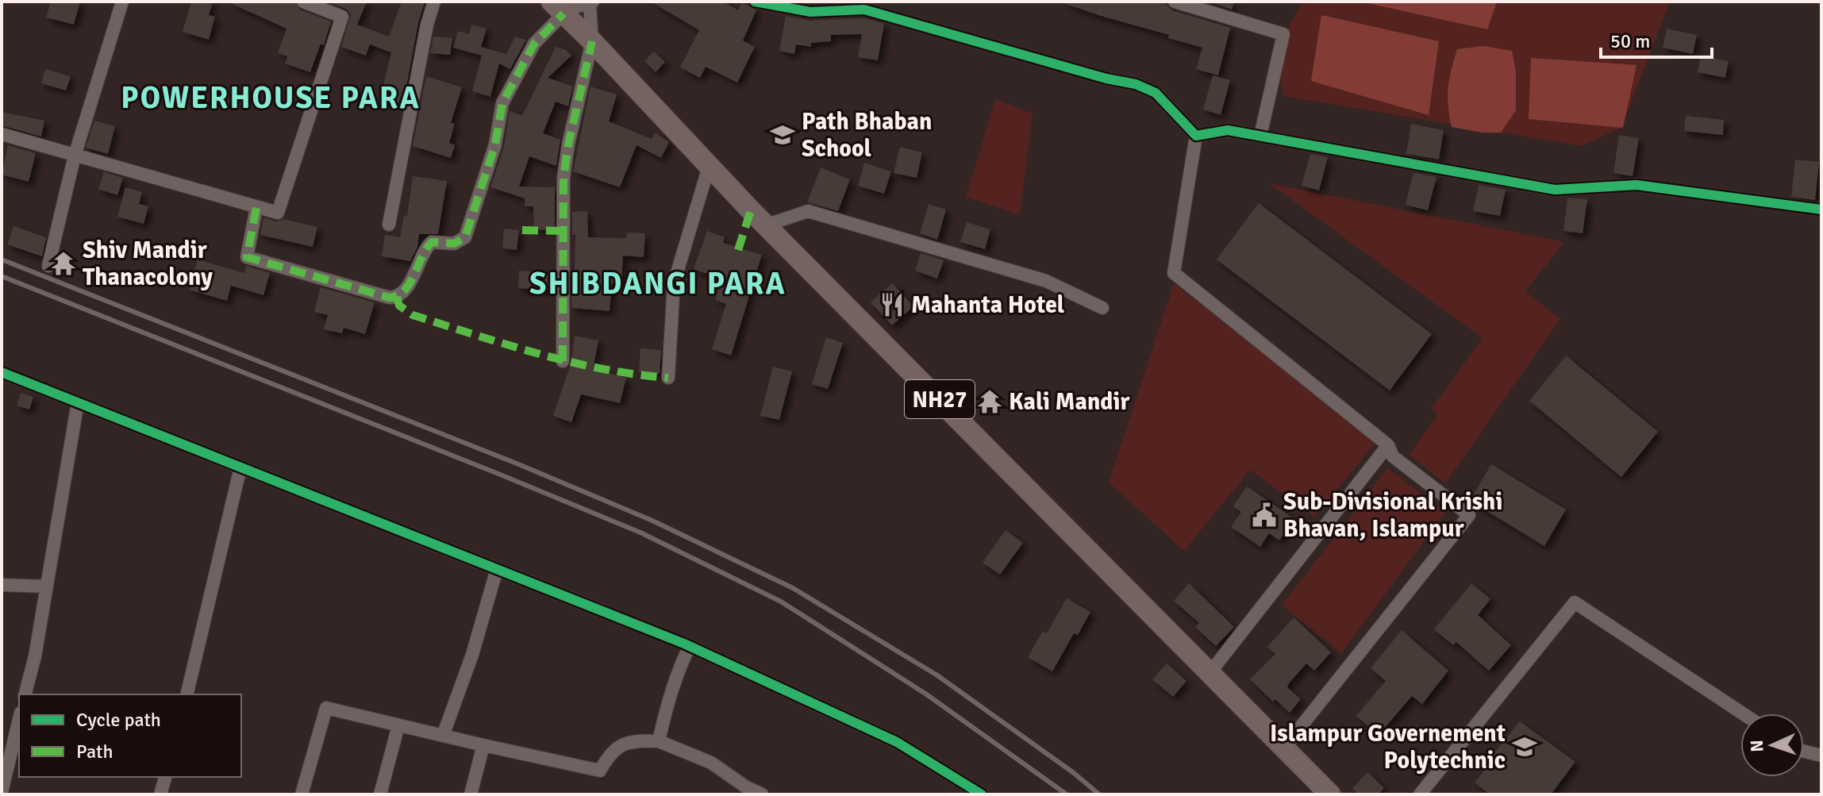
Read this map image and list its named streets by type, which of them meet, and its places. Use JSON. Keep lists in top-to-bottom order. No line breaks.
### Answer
{"streets":{"main road":["NH27"]},"districts":["POWERHOUSE PARA","SHIBDANGI PARA"],"places":{"school or university":["Path Bhaban School","Islampur Governement Polytechnic"],"temple":["Shiv Mandir Thanacolony","Kali Mandir"],"restaurant":["Mahanta Hotel"],"public building":["Sub-Divisional Krishi Bhavan, Islampur"]},"legend":["Cycle path","Path"],"scale_bar":"50 m","north":"left"}
